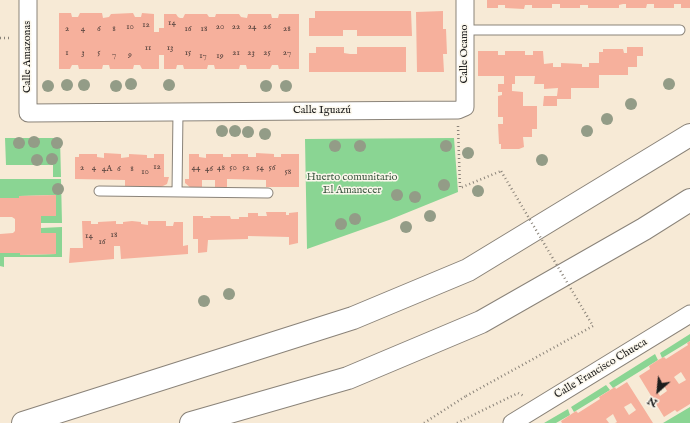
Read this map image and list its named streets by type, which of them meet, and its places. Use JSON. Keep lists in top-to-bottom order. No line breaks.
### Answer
{"streets":{"street":["Calle Ocamo","Calle Amazonas","Calle Iguazú","Calle Francisco Chueca"]},"crossings":[["Calle Ocamo","Calle Iguazú"],["Calle Amazonas","Calle Iguazú"]],"parks":["Huerto comunitario El Amanecer"],"house_numbers":["14","12","10","20","22","24","26","2","4","6","8","16","18","28","11","13","1","3","5","15","21","23","25","27","7","9","17","19","12","2","4","44","48","50","52","54","56","4A","6","8","46","10","58","18","14","16"],"north":"bottom left"}
